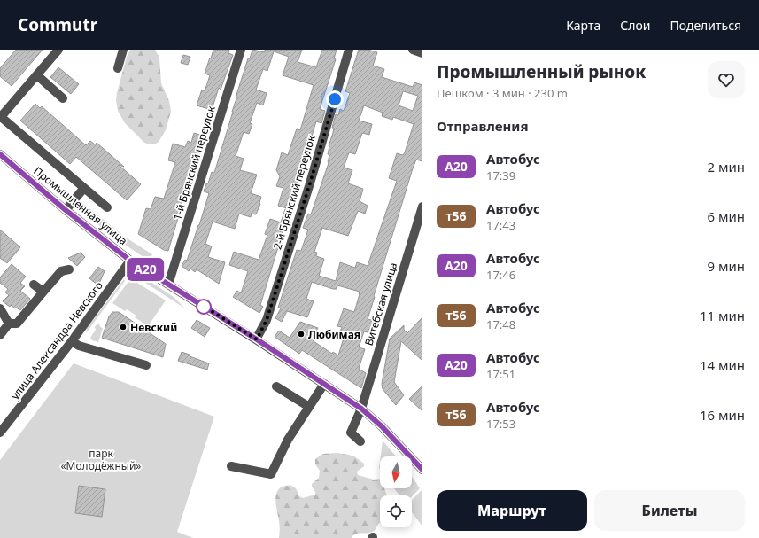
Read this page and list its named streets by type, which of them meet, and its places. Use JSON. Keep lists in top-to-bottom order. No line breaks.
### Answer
{"streets":{"street":["1-й Брянский переулок","2-й Брянский переулок","Промышленная улица","Витебская улица","улица Александра Невского"]},"crossings":[["1-й Брянский переулок","Промышленная улица"],["2-й Брянский переулок","Промышленная улица"],["Промышленная улица","Витебская улица"],["Промышленная улица","улица Александра Невского"]],"parks":["парк «Молодёжный»"],"places":["Невский","Любимая"],"lines":["bus line А20"],"north":"bottom","page":{"header":"Commutr","nav":["Карта","Слои","Поделиться"],"on_map":"А20","heading":[["Промышленный рынок","Пешком · 3 мин · 230 m"],"Отправления"],"list":[{"mark":"А20","name":"Автобус","note":"17:39","value":"2 мин"},{"mark":"т56","name":"Автобус","note":"17:43","value":"6 мин"},{"mark":"А20","name":"Автобус","note":"17:46","value":"9 мин"},{"mark":"т56","name":"Автобус","note":"17:48","value":"11 мин"},{"mark":"А20","name":"Автобус","note":"17:51","value":"14 мин"},{"mark":"т56","name":"Автобус","note":"17:53","value":"16 мин"}],"buttons":["Маршрут","Билеты"]}}
